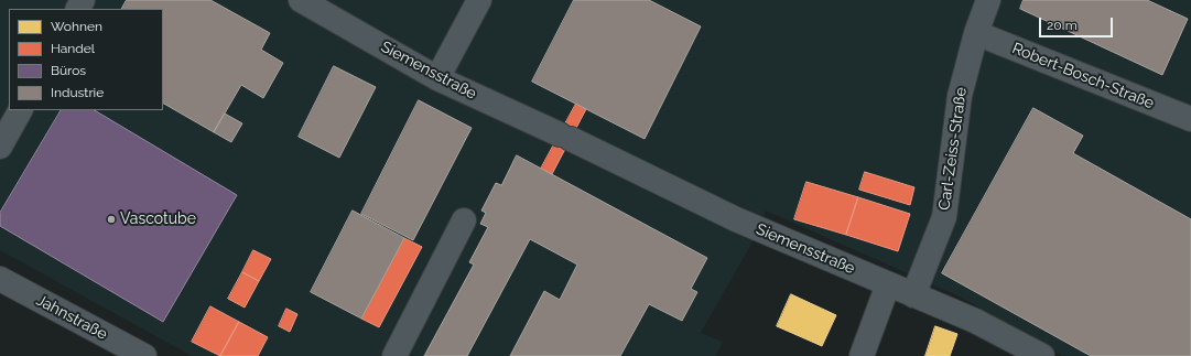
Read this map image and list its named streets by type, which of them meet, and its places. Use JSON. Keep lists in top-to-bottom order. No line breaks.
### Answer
{"streets":{"street":["Siemensstraße","Robert-Bosch-Straße","Carl-Zeiss-Straße","Jahnstraße"]},"crossings":[["Siemensstraße","Carl-Zeiss-Straße"],["Robert-Bosch-Straße","Carl-Zeiss-Straße"]],"places":["Vascotube"],"legend":["Wohnen","Handel","Büros","Industrie"],"scale_bar":"20 m"}
